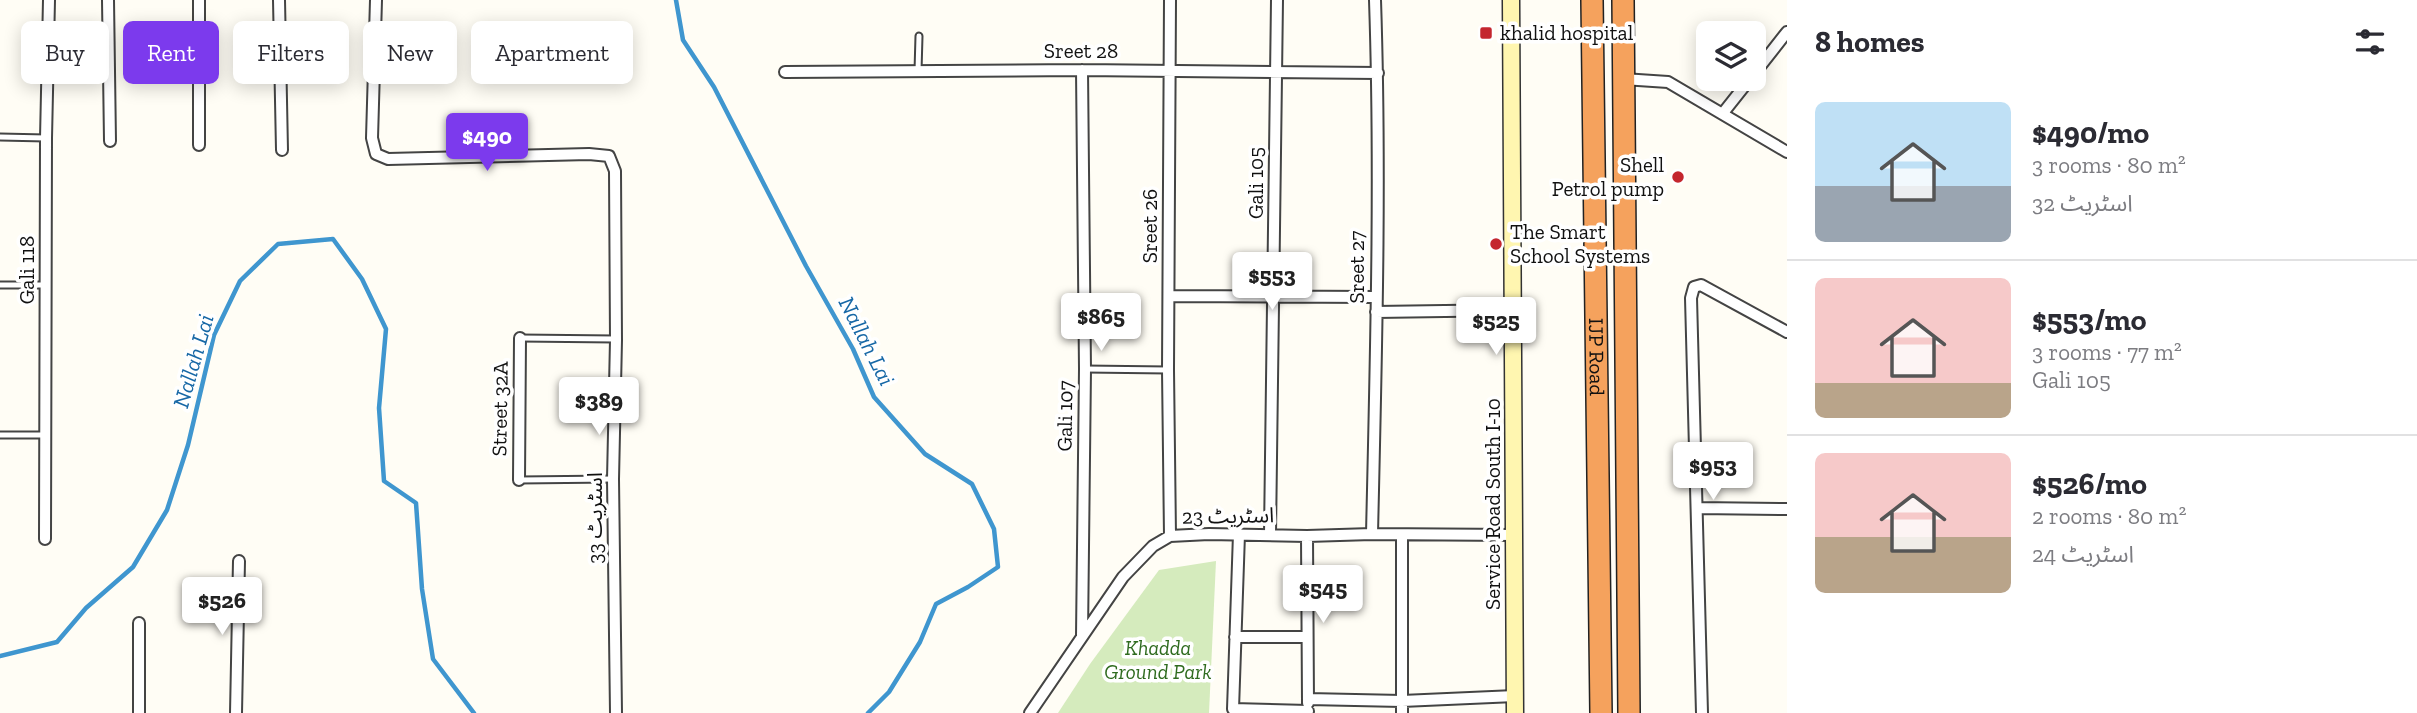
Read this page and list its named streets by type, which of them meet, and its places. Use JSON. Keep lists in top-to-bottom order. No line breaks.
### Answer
{"streets":{"highway":["IJP Road"],"main road":["Service Road South I-10"],"street":["Sreet 28","Gali 105","Sreet 26","Sreet 27","Gali 118","Street 32A","Gali 107","اسٹریٹ 23","اسٹریٹ 33"]},"crossings":[["Sreet 28","Gali 105"],["Sreet 28","Sreet 26"],["Sreet 28","Sreet 27"],["Sreet 28","Gali 107"],["Gali 105","اسٹریٹ 23"],["Sreet 26","اسٹریٹ 23"],["Sreet 27","اسٹریٹ 23"],["Gali 107","اسٹریٹ 23"],["Service Road South I-10","اسٹریٹ 23"]],"water":["Nallah Lai"],"parks":["Khadda Ground Park"],"places":{"transit":["khalid hospital"],"other":["Shell Petrol pump","The Smart School Systems"]},"page":{"heading":"8 homes","chip":["Buy","Rent","Filters","New","Apartment"],"list":[{"name":"$490/mo","note":"3 rooms · 80 m² · اسٹریٹ 32"},{"name":"$553/mo","note":"3 rooms · 77 m² · Gali 105"},{"name":"$526/mo","note":"2 rooms · 80 m² · اسٹریٹ 24"}],"price":["$490","$553","$865","$525","$389","$953","$545","$526"]}}
